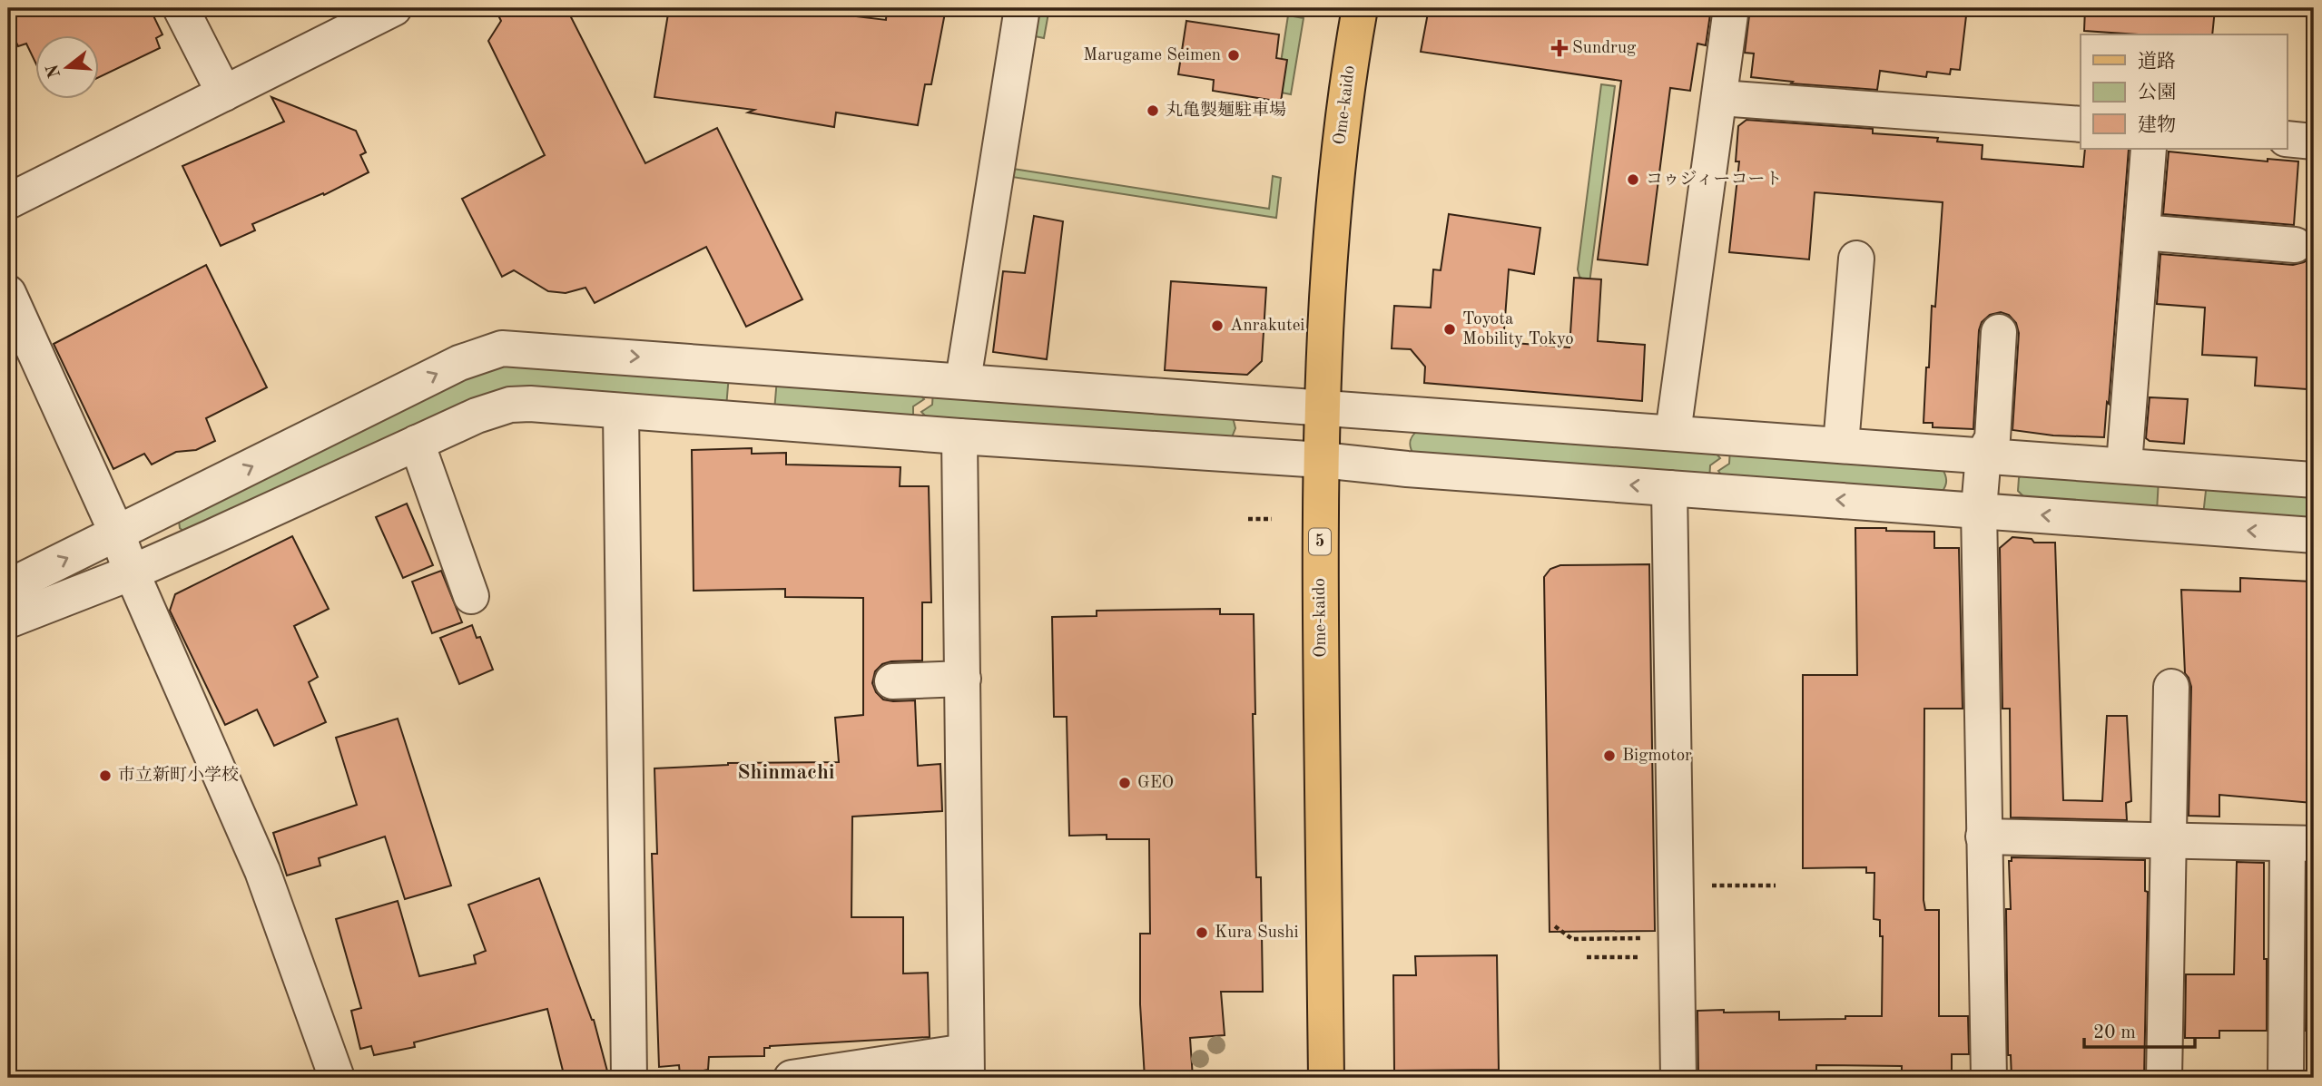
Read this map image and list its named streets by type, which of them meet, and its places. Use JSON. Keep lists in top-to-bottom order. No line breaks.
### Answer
{"streets":{"main road":["Ome-kaido","5"]},"districts":["Shinmachi"],"places":{"health":["Sundrug"],"other":["Marugame Seimen","丸亀製麺駐車場","コゥジィーコート","Anrakutei","Toyota Mobility Tokyo","Bigmotor","市立新町小学校","GEO","Kura Sushi"]},"legend":["道路","公園","建物"],"scale_bar":"20 m","north":"left"}
